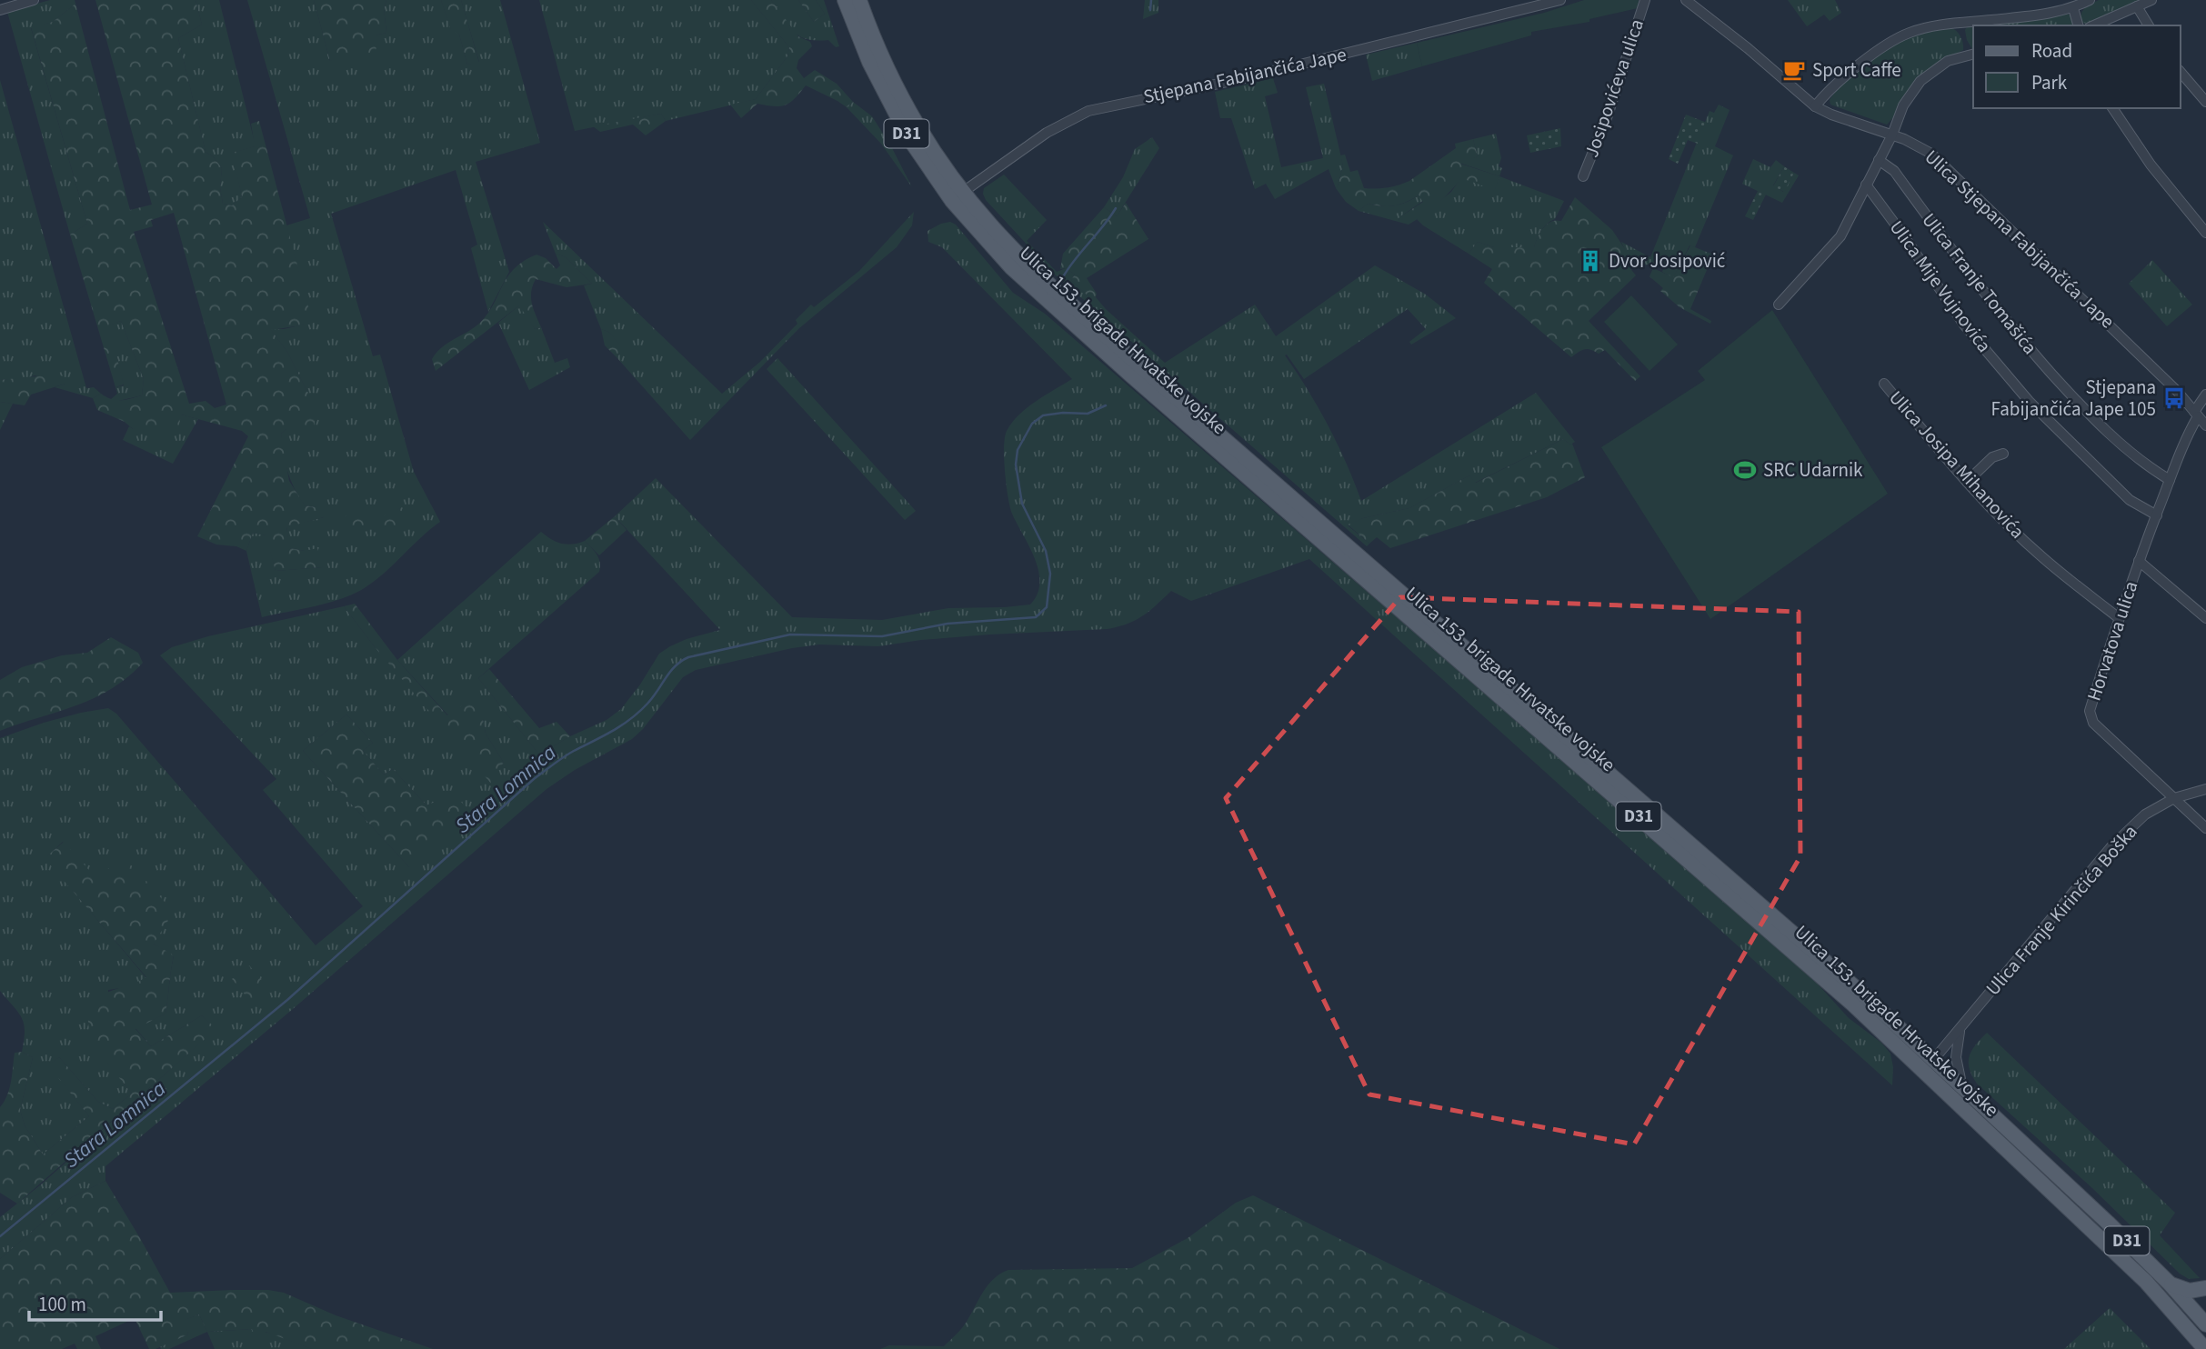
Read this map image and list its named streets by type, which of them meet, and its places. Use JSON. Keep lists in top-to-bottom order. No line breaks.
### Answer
{"streets":{"main road":["D31","Ulica 153. brigade Hrvatske vojske"],"street":["Stjepana Fabijančića Jape","Josipovićeva ulica","Ulica Stjepana Fabijančića Jape","Ulica Franje Tomašića","Ulica Mije Vujnovića","Ulica Josipa Mihanovića","Horvatova ulica","Ulica Franje Kirinčića Boška"]},"crossings":[["Stjepana Fabijančića Jape","Ulica 153. brigade Hrvatske vojske"],["Ulica Stjepana Fabijančića Jape","Horvatova ulica"],["Ulica Franje Tomašića","Horvatova ulica"],["Ulica Mije Vujnovića","Horvatova ulica"],["Ulica 153. brigade Hrvatske vojske","Ulica Franje Kirinčića Boška"],["Ulica Josipa Mihanovića","Horvatova ulica"],["Horvatova ulica","Ulica Franje Kirinčića Boška"]],"water":["Stara Lomnica"],"places":{"cafe":["Sport Caffe"],"building":["Dvor Josipović"],"bus stop":["Stjepana Fabijančića Jape 105"],"sports":["SRC Udarnik"]},"legend":["Road","Park"],"scale_bar":"100 m"}
